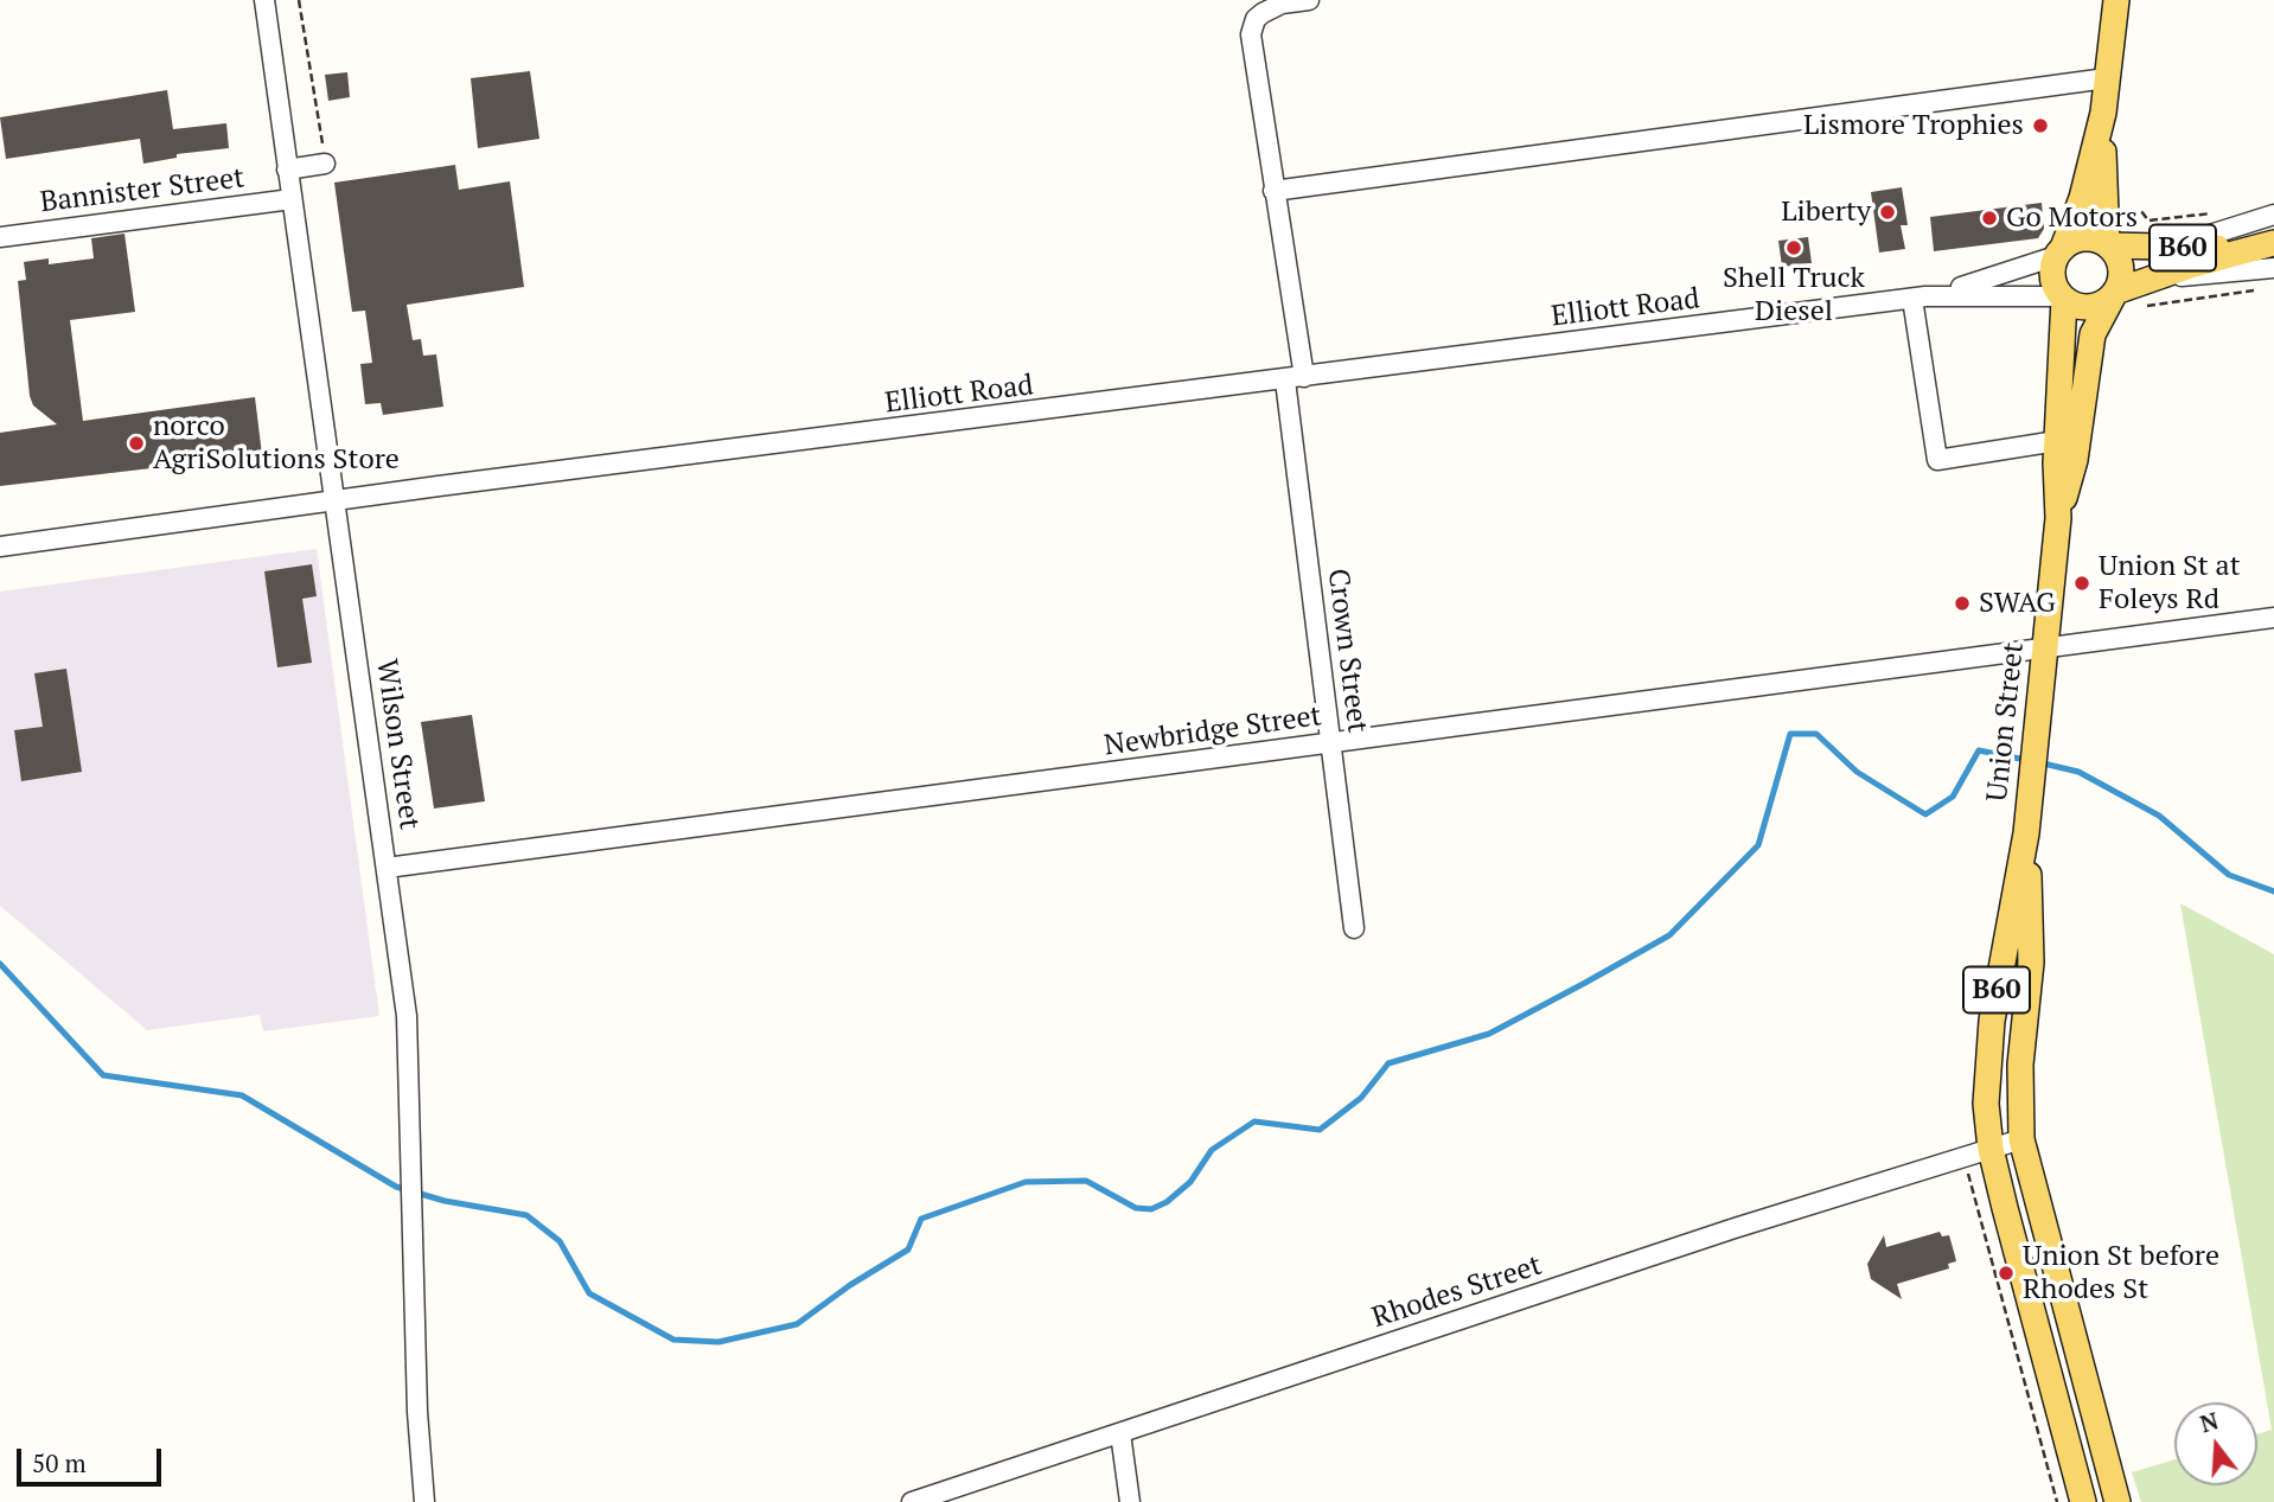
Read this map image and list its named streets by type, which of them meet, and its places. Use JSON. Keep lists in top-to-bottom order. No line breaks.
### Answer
{"streets":{"main road":["B60","Union Street"],"street":["Bannister Street","Elliott Road","Crown Street","Newbridge Street","Wilson Street","Rhodes Street"]},"crossings":[["Bannister Street","Wilson Street"],["B60","Elliott Road"],["B60","Union Street"],["Elliott Road","Crown Street"],["Elliott Road","Union Street"],["Elliott Road","Wilson Street"],["Crown Street","Newbridge Street"],["Union Street","Newbridge Street"],["Union Street","Rhodes Street"],["Newbridge Street","Wilson Street"]],"places":["Lismore Trophies","Liberty","Go Motors","Shell Truck Diesel","norco AgriSolutions Store","Union St at Foleys Rd","SWAG","Union St before Rhodes St"],"scale_bar":"50 m","north":"top"}
